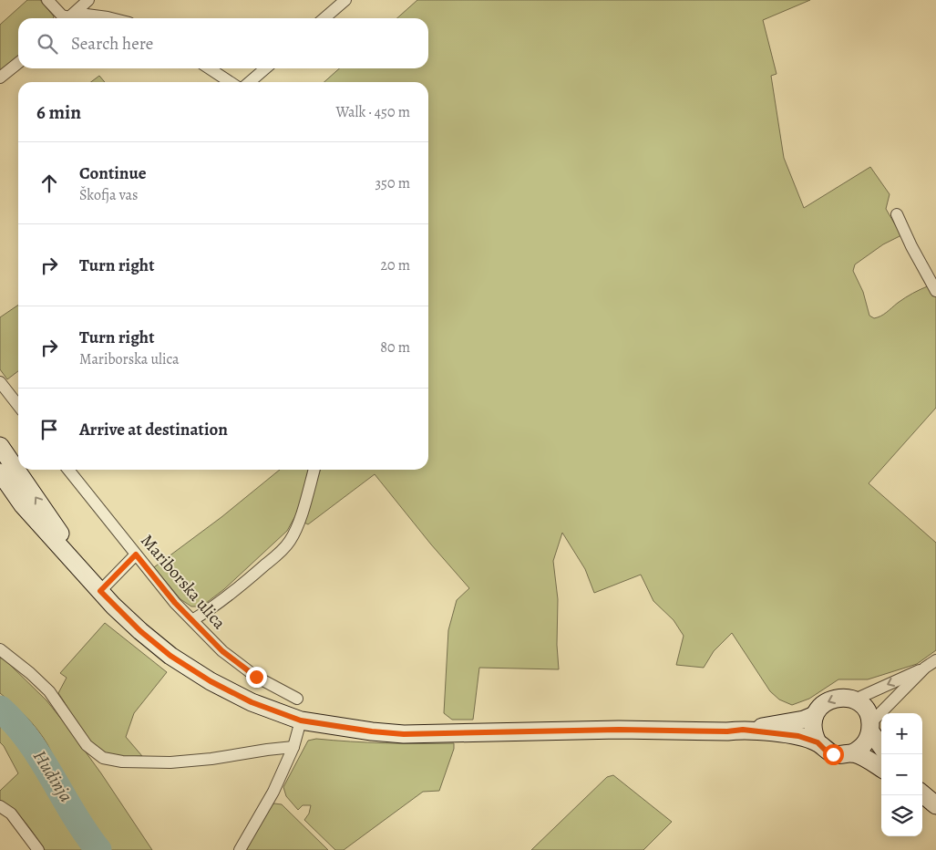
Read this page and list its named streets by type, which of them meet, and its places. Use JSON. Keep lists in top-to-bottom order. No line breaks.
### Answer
{"streets":{"street":["Mariborska ulica"]},"water":["Hudinja"],"page":{"search":"Search here","heading":["6 min","Walk · 450 m"],"list":[["Continue","Škofja vas","350 m"],["Turn right","20 m"],["Turn right","Mariborska ulica","80 m"],"Arrive at destination"],"map_buttons":["+","−"]}}
